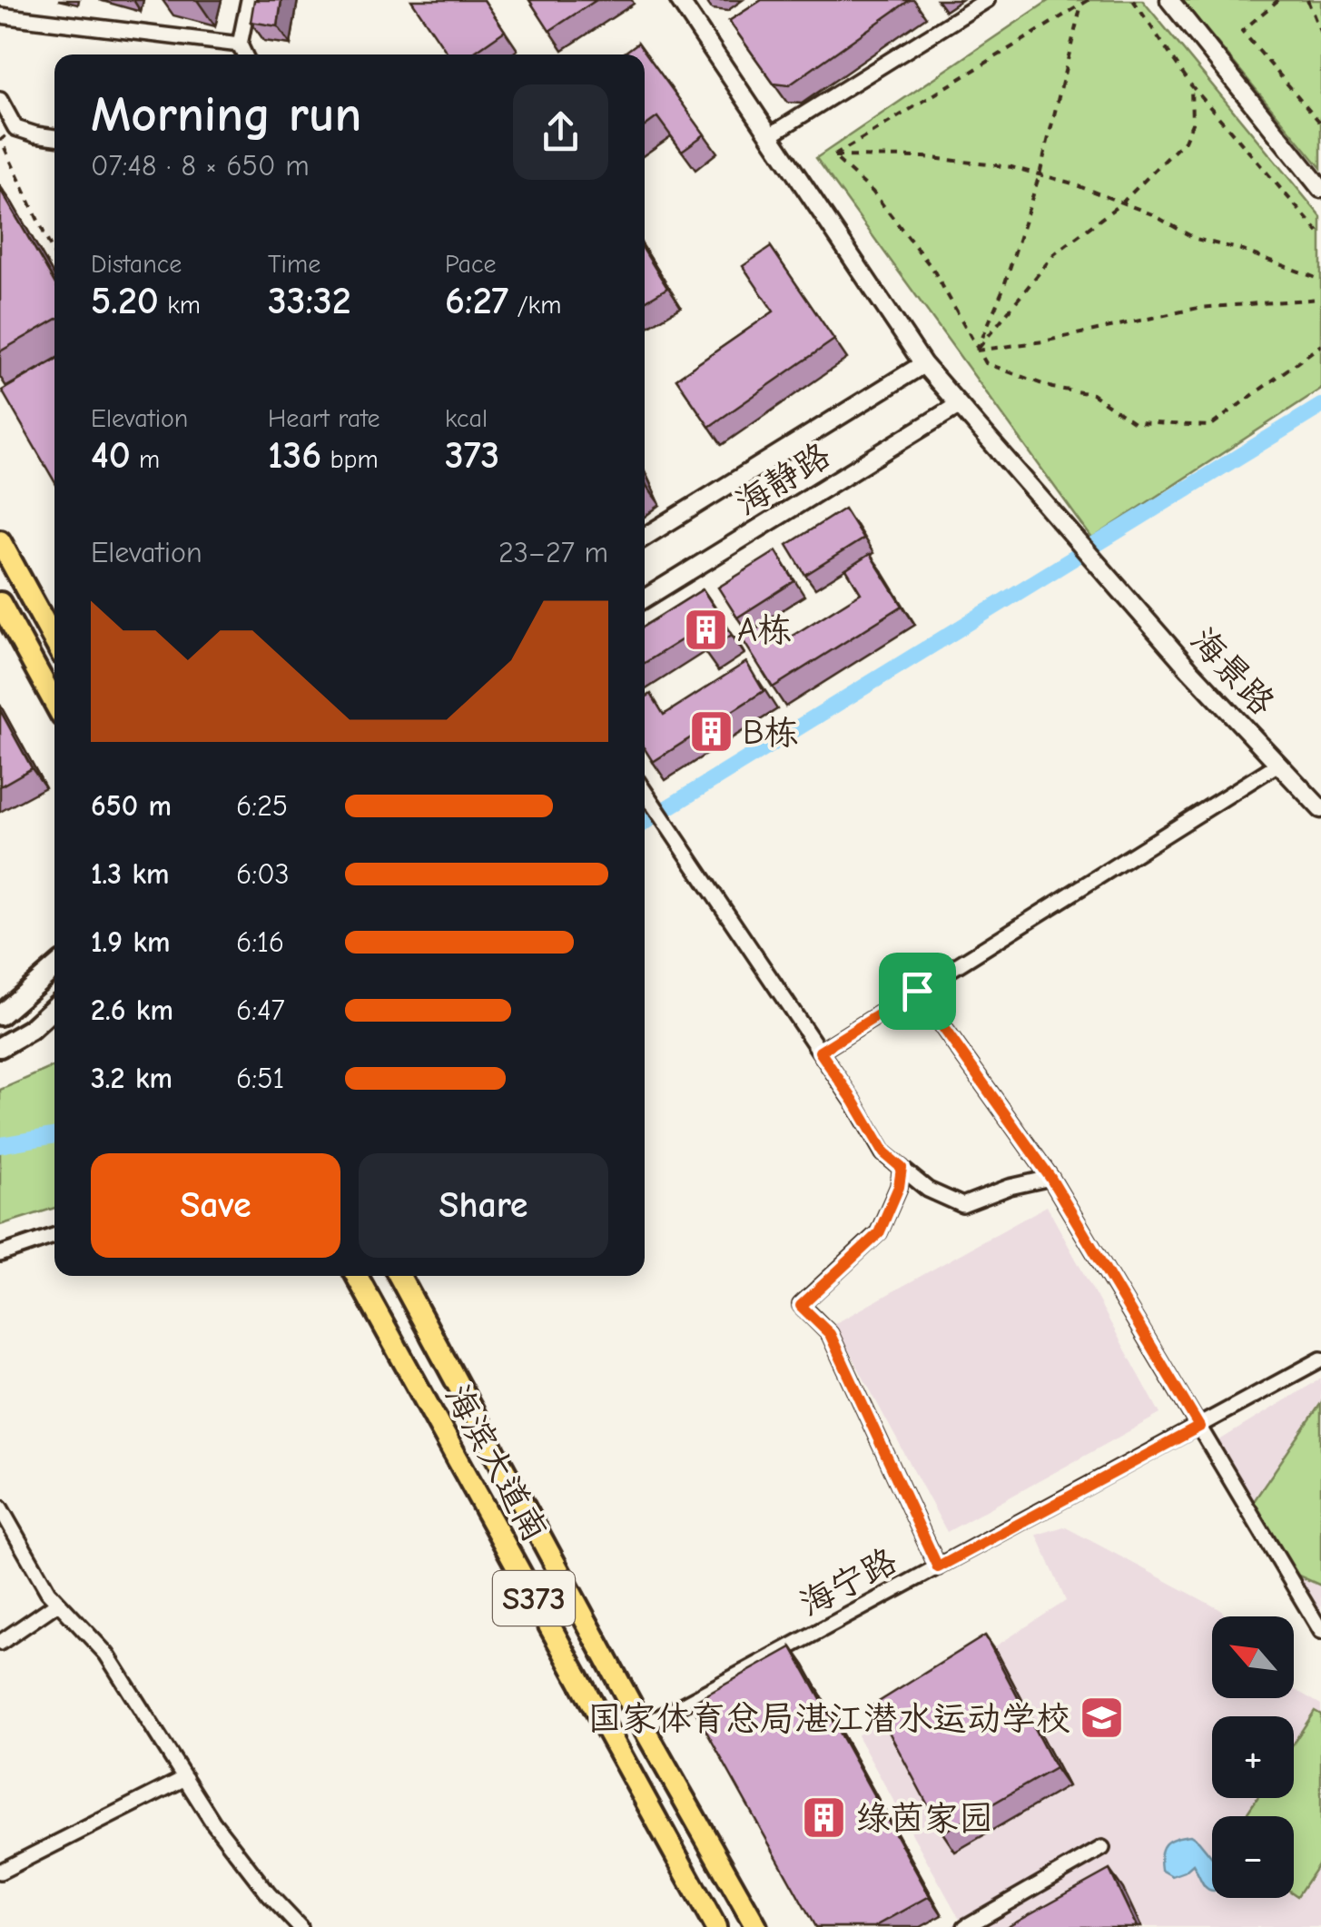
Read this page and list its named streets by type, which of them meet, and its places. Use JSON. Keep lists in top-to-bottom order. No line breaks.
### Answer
{"streets":{"main road":["海滨大道南","S373"],"street":["海静路","海景路","海宁路"]},"crossings":[["海静路","海景路"],["海滨大道南","海宁路"]],"places":{"building":["A栋","B栋","绿茵家园"],"school or university":["国家体育总局湛江潜水运动学校"]},"north":"top left","page":{"heading":["Morning run","07:48 · 8 × 650 m"],"stats":[["Distance","5.20 km"],["Time","33:32"],["Pace","6:27 /km"],["Elevation","40 m"],["Heart rate","136 bpm"],["kcal","373"]],"chart":["Elevation","23–27 m"],"list":[{"name":"650 m","note":"6:25"},{"name":"1.3 km","note":"6:03"},{"name":"1.9 km","note":"6:16"},{"name":"2.6 km","note":"6:47"},{"name":"3.2 km","note":"6:51"}],"buttons":["Save","Share"],"map_buttons":["+","−"]}}
